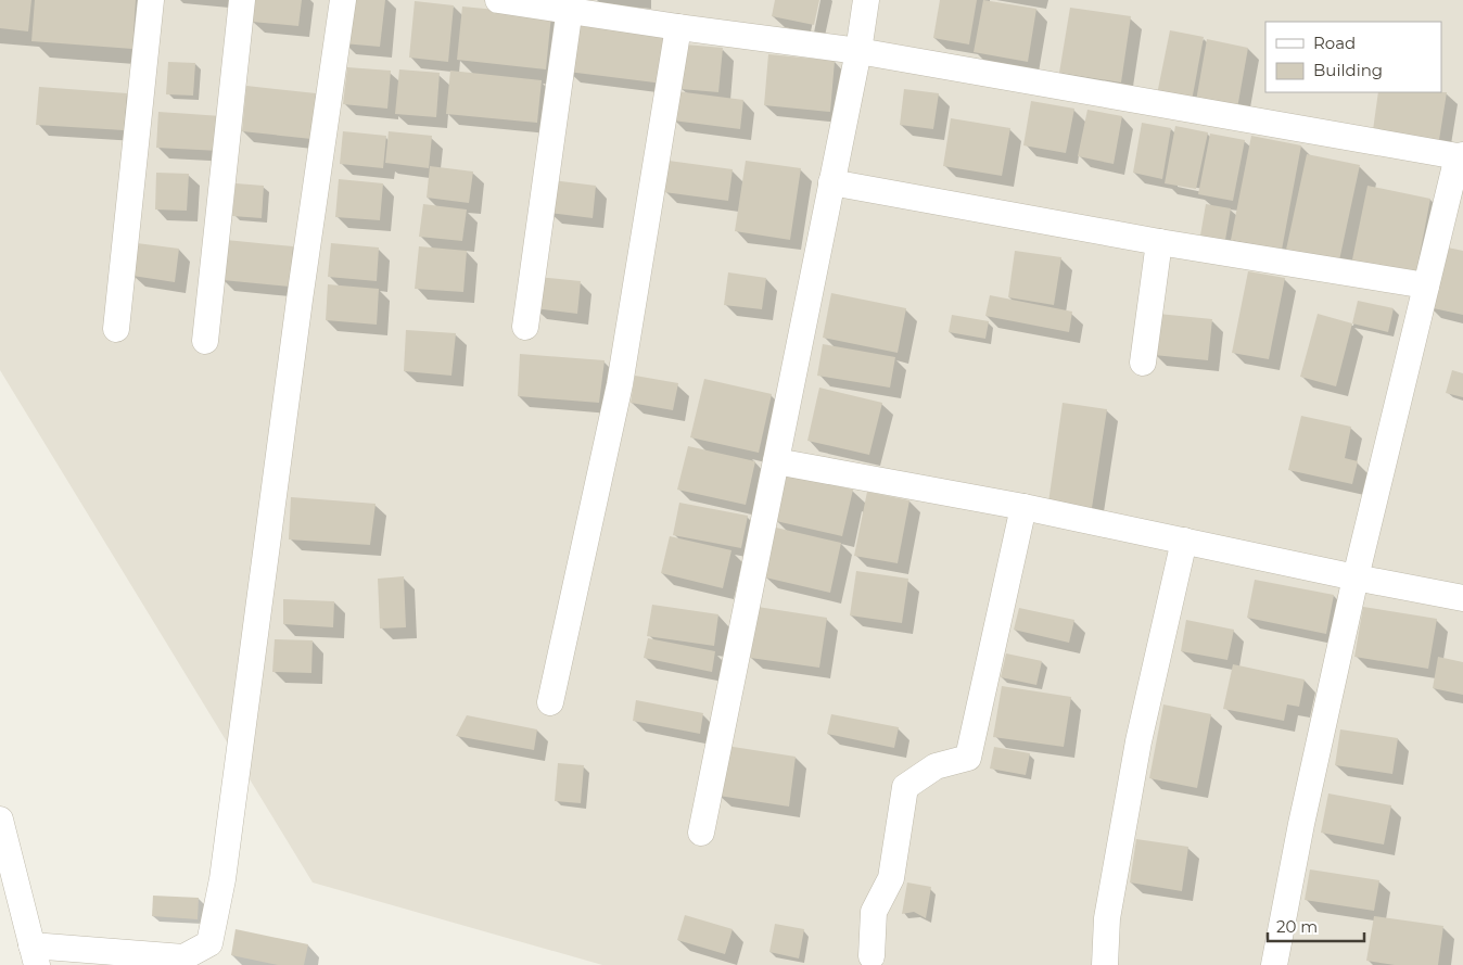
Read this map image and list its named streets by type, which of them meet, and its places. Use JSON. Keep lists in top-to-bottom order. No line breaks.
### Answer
{"legend":["Road","Building"],"scale_bar":"20 m"}
